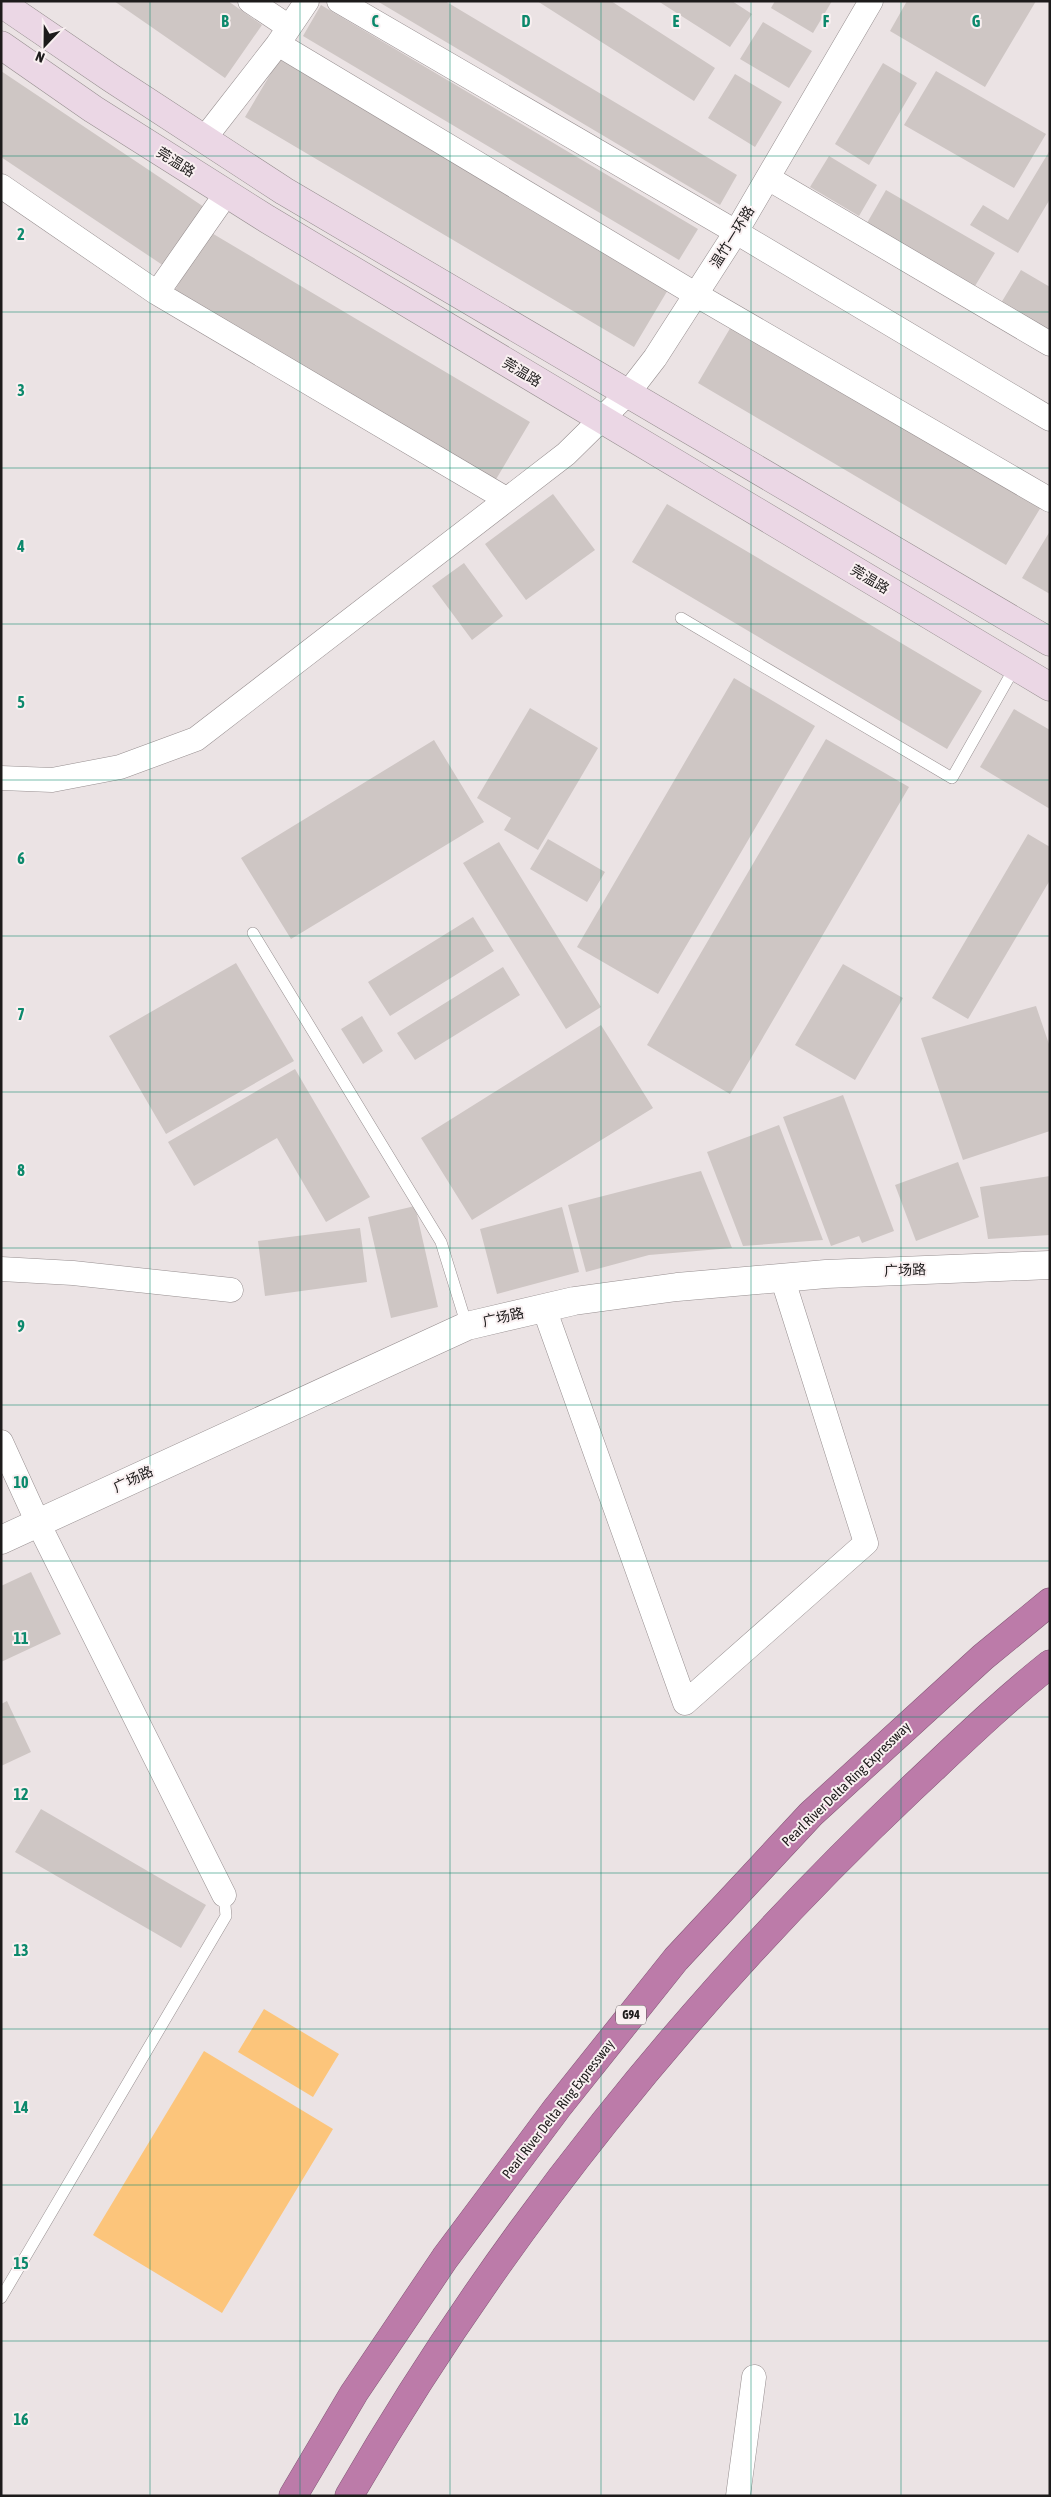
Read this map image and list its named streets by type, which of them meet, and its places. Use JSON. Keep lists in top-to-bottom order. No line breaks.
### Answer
{"streets":{"highway":["Pearl River Delta Ring Expressway","G94"],"main road":["莞温路"],"street":["温竹一环路","广场路"]},"crossings":[["莞温路","温竹一环路"]],"north":"bottom","grid":{"columns":["B","C","D","E","F","G"],"rows":["2","3","4","5","6","7","8","9","10","11","12","13","14","15","16"]}}
